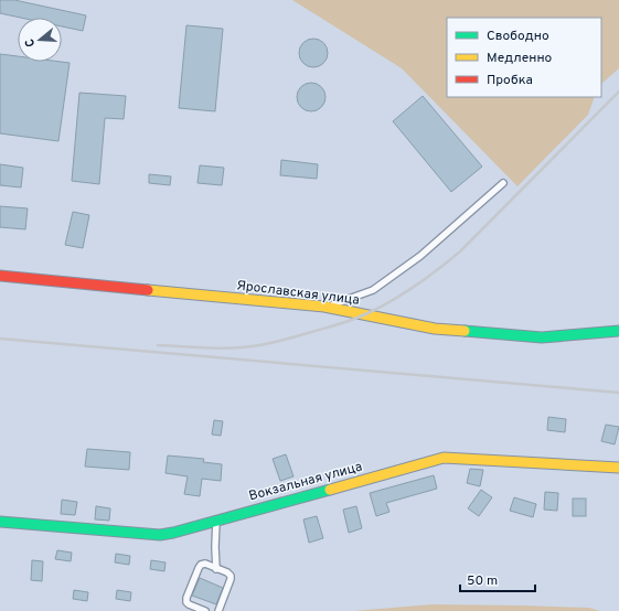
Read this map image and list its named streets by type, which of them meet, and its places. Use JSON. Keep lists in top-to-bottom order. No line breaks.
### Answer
{"streets":{"street":["Ярославская улица","Вокзальная улица"]},"legend":["Свободно","Медленно","Пробка"],"scale_bar":"50 m","north":"left"}
